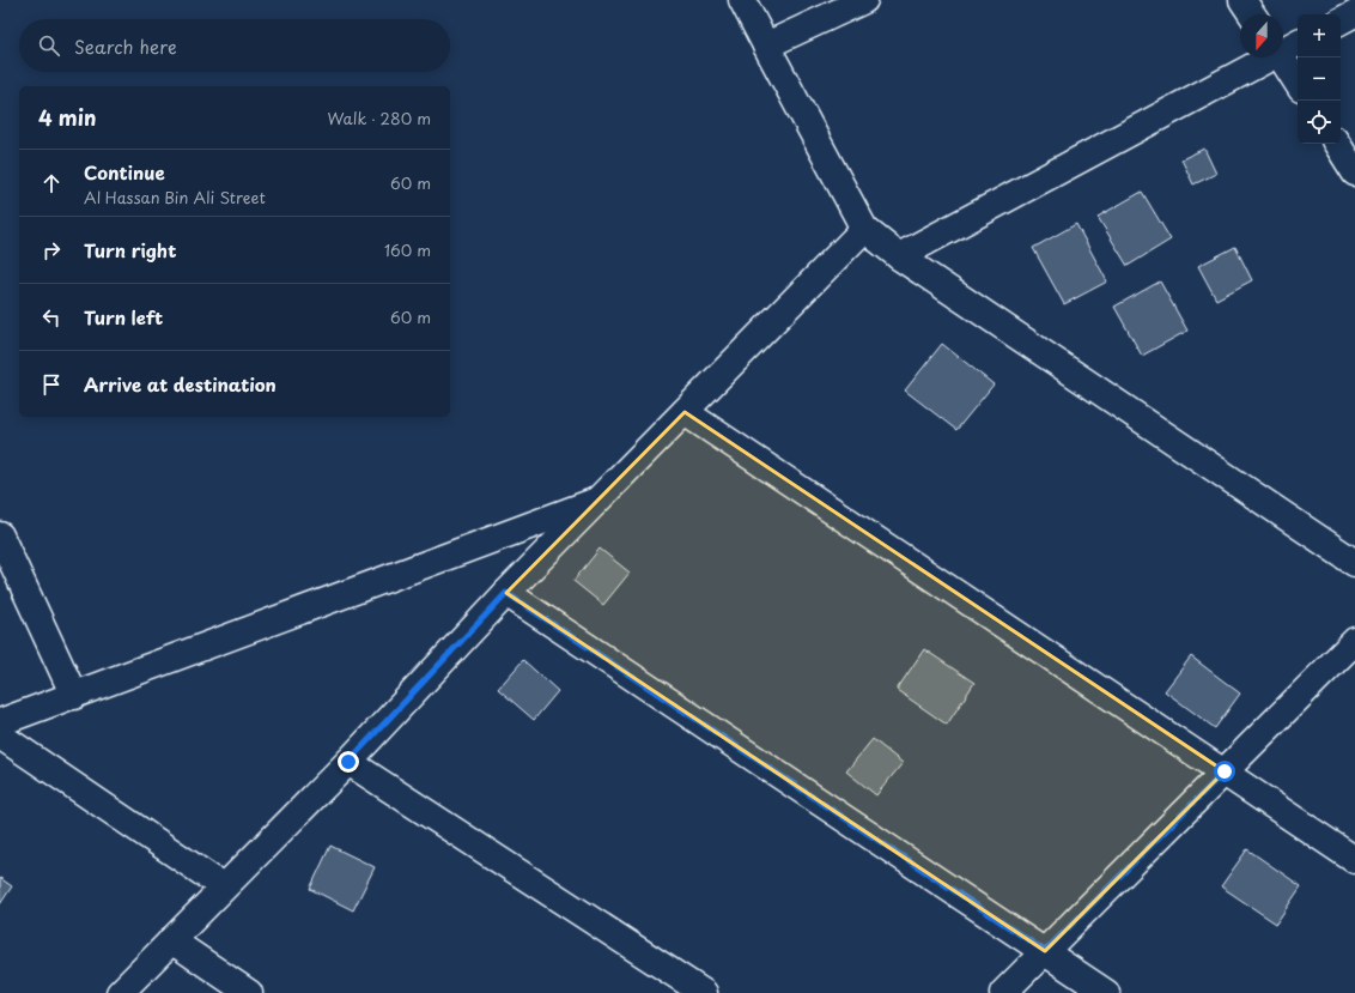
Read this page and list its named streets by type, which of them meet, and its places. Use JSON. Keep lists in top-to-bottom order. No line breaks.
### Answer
{"north":"bottom","page":{"map_buttons":["+","−"],"search":"Search here","heading":["4 min","Walk · 280 m"],"list":[["Continue","Al Hassan Bin Ali Street","60 m"],["Turn right","160 m"],["Turn left","60 m"],"Arrive at destination"]}}
